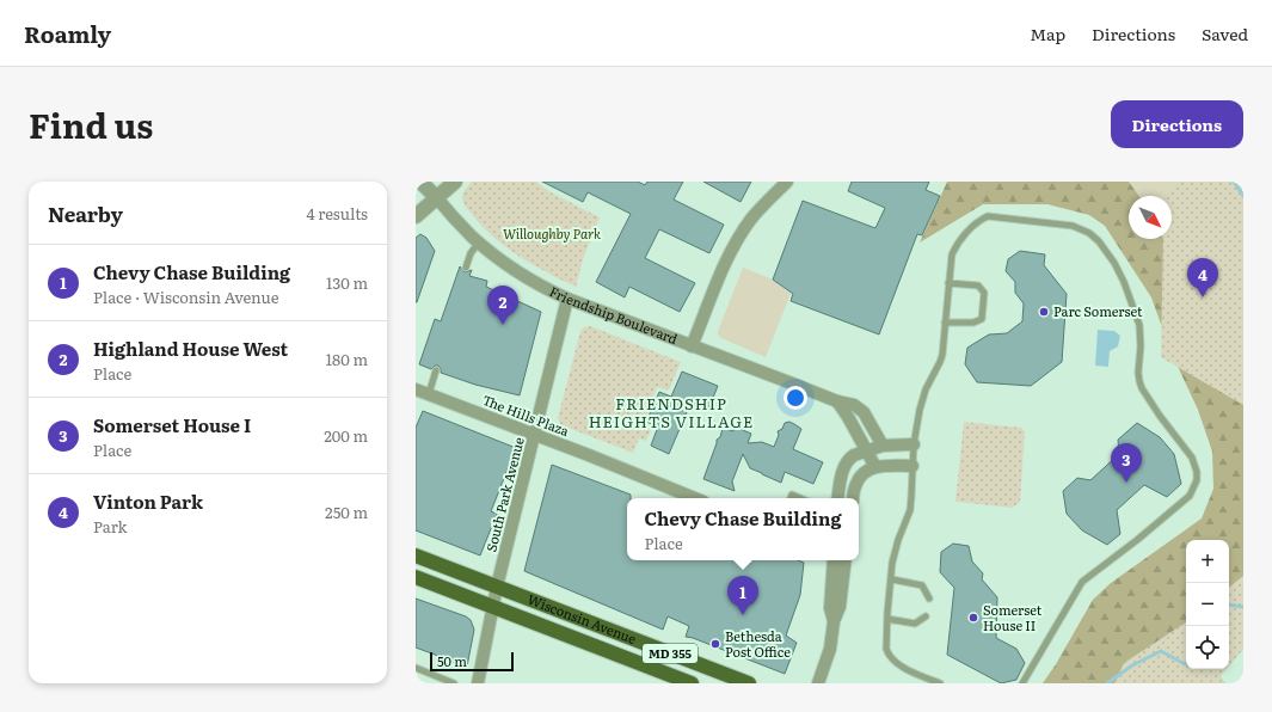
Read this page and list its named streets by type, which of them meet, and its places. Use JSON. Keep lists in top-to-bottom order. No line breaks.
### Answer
{"streets":{"main road":["Wisconsin Avenue","MD 355"],"street":["Friendship Boulevard","The Hills Plaza","South Park Avenue"]},"crossings":[["Friendship Boulevard","South Park Avenue"],["The Hills Plaza","South Park Avenue"],["South Park Avenue","Wisconsin Avenue"]],"districts":["FRIENDSHIP HEIGHTS VILLAGE"],"parks":["Willoughby Park"],"places":["Parc Somerset","Somerset House II","Bethesda Post Office"],"scale_bar":"50 m","north":"bottom right","page":{"header":"Roamly","nav":["Map","Directions","Saved"],"title":"Find us","buttons":"Directions","heading":["Nearby","4 results"],"list":[{"mark":"1","name":"Chevy Chase Building","note":"Place · Wisconsin Avenue","value":"130 m"},{"mark":"2","name":"Highland House West","note":"Place","value":"180 m"},{"mark":"3","name":"Somerset House I","note":"Place","value":"200 m"},{"mark":"4","name":"Vinton Park","note":"Park","value":"250 m"}],"pins":["4","2","3","1"],"popup":["Chevy Chase Building","Place"],"map_buttons":["+","−"],"scale":"50 m"}}
